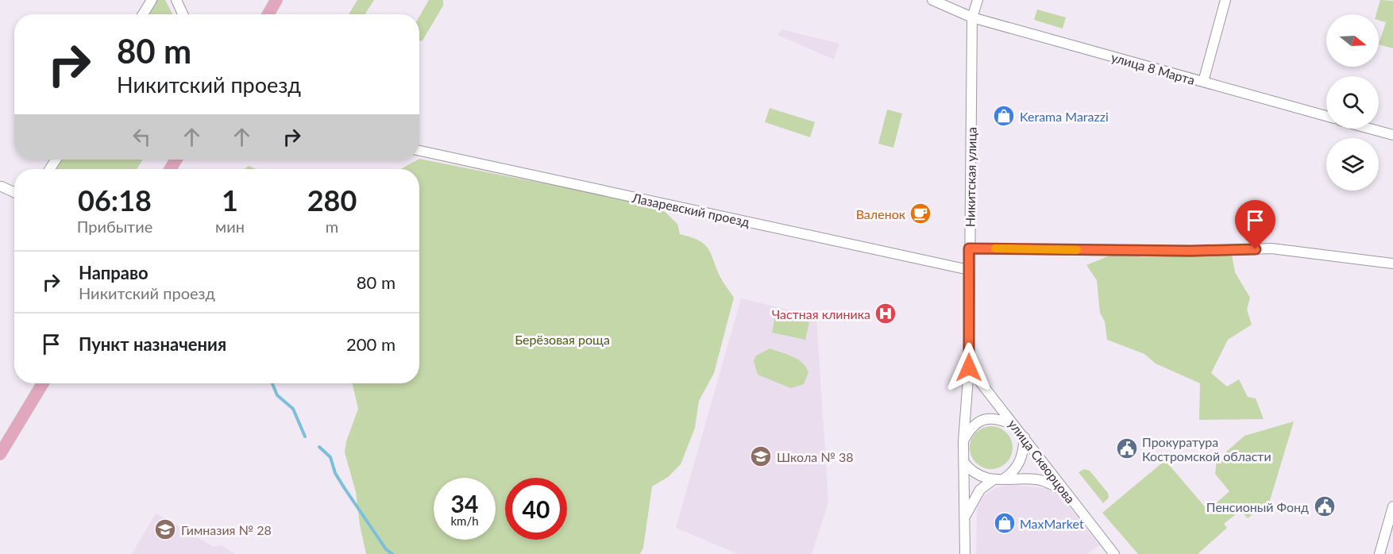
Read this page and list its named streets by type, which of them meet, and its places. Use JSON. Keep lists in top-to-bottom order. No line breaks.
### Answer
{"streets":{"street":["улица 8 Марта","Никитская улица","Лазаревский проезд","улица Скворцова"]},"crossings":[["улица 8 Марта","Никитская улица"],["Никитская улица","Лазаревский проезд"],["Никитская улица","улица Скворцова"]],"parks":["Берёзовая роща"],"places":{"shop":["Kerama Marazzi","MaxMarket"],"cafe":["Валенок"],"hospital":["Частная клиника"],"public building":["Прокуратура Костромской области","Пенсионый Фонд"],"school or university":["Школа № 38","Гимназия № 28"]},"north":"right","page":{"turn":["80 m","Никитский проезд"],"eta":["06:18","Прибытие","1","мин","280","m"],"list":[{"name":"Направо","note":"Никитский проезд","value":"80 m"},{"name":"Пункт назначения","value":"200 m"}],"speed":"34 km/h","limit":"40"}}
